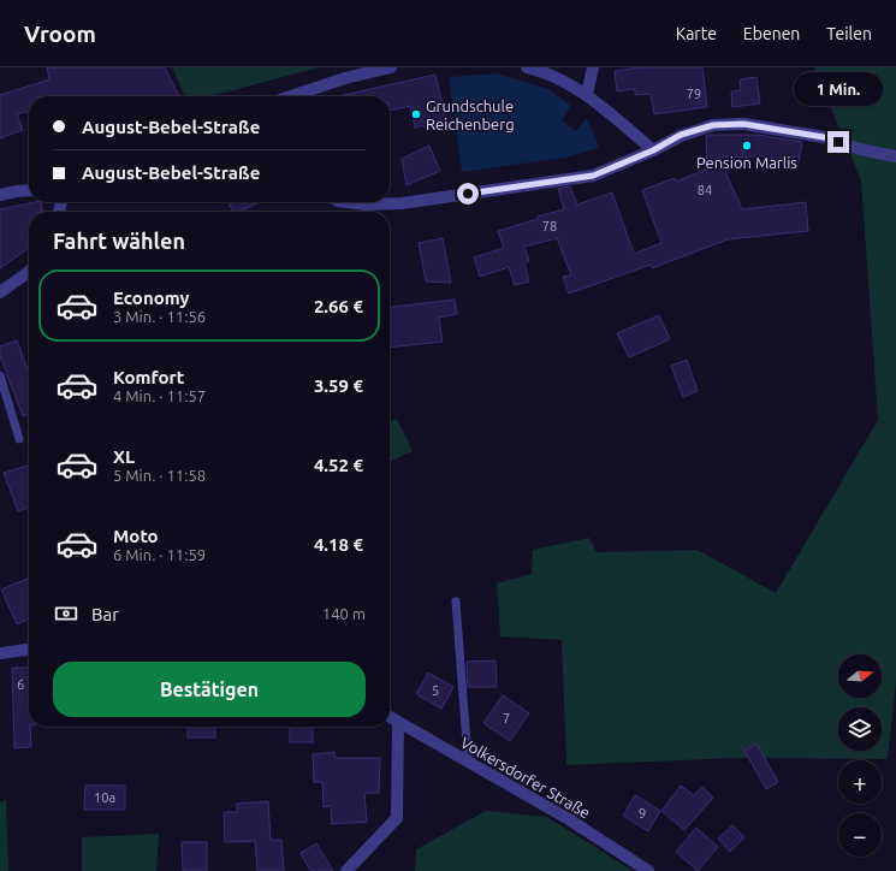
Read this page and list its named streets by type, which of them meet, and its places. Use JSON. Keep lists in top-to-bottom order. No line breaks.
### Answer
{"streets":{"street":["Volkersdorfer Straße"]},"places":["Grundschule Reichenberg","Pension Marlis"],"house_numbers":["79","84","78","6","5","7","10a","9"],"north":"right","page":{"header":"Vroom","nav":["Karte","Ebenen","Teilen"],"bubble":"1 Min.","banner":["August-Bebel-Straße","August-Bebel-Straße"],"heading":"Fahrt wählen","list":[{"name":"Economy","note":"3 Min. · 11:56","value":"2.66 €"},{"name":"Komfort","note":"4 Min. · 11:57","value":"3.59 €"},{"name":"XL","note":"5 Min. · 11:58","value":"4.52 €"},{"name":"Moto","note":"6 Min. · 11:59","value":"4.18 €"}],"pay":["Bar","140 m"],"buttons":"Bestätigen","map_buttons":["+","−"]}}
